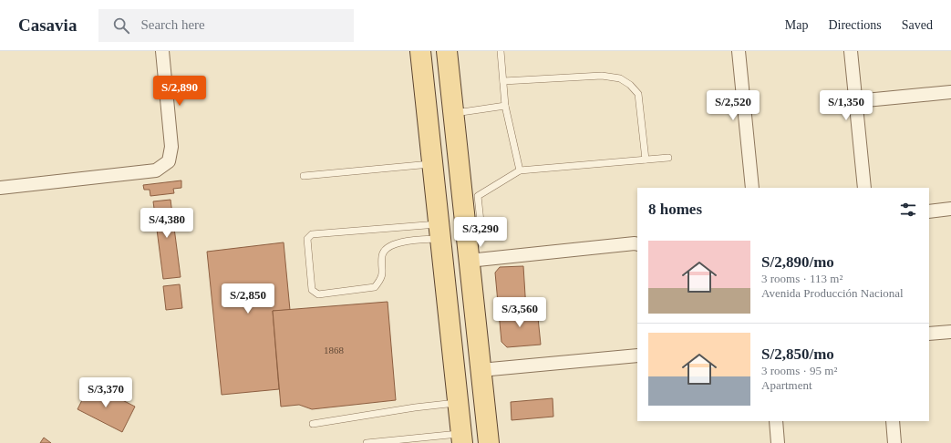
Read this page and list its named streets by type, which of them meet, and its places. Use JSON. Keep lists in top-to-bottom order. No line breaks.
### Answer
{"house_numbers":["1868"],"page":{"header":"Casavia","search":"Search here","nav":["Map","Directions","Saved"],"price":["S/2,890","S/2,520","S/1,350","S/4,380","S/3,290","S/2,850","S/3,560","S/3,370"],"heading":"8 homes","list":[{"name":"S/2,890/mo","note":"3 rooms · 113 m² · Avenida Producción Nacional"},{"name":"S/2,850/mo","note":"3 rooms · 95 m² · Apartment"}]}}
